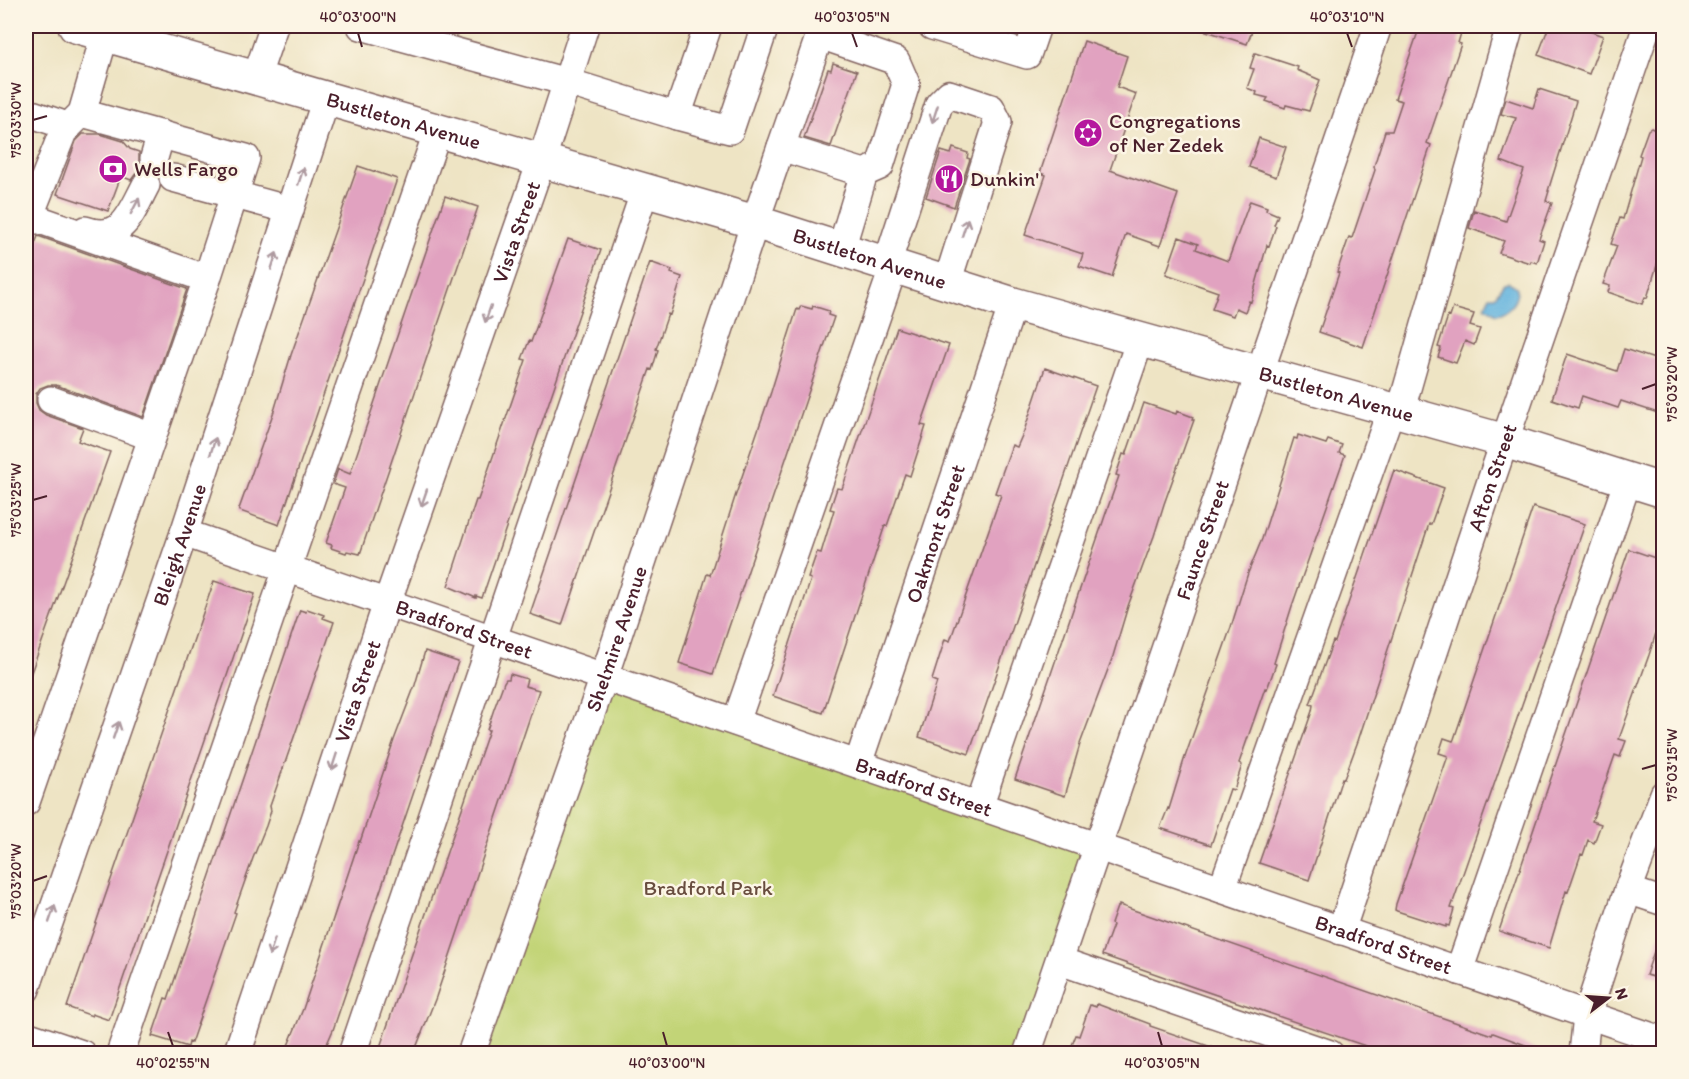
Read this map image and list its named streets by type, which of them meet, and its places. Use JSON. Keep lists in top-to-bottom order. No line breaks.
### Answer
{"streets":{"main road":["Bustleton Avenue"],"street":["Vista Street","Afton Street","Oakmont Street","Faunce Street","Bleigh Avenue","Bradford Street","Shelmire Avenue"]},"crossings":[["Bustleton Avenue","Vista Street"],["Bustleton Avenue","Afton Street"],["Bustleton Avenue","Oakmont Street"],["Bustleton Avenue","Faunce Street"],["Bustleton Avenue","Bleigh Avenue"],["Bustleton Avenue","Shelmire Avenue"],["Vista Street","Bradford Street"],["Afton Street","Bradford Street"],["Oakmont Street","Bradford Street"],["Faunce Street","Bradford Street"],["Bleigh Avenue","Bradford Street"],["Bradford Street","Shelmire Avenue"]],"parks":["Bradford Park"],"places":{"synagogue":["Congregations of Ner Zedek"],"bank":["Wells Fargo"],"restaurant":["Dunkin'"]},"north":"right","coordinates":["40°03'00\"N","40°03'05\"N","40°03'10\"N","75°03'30\"W","75°03'20\"W","75°03'25\"W","75°03'15\"W","40°02'55\"N"]}
